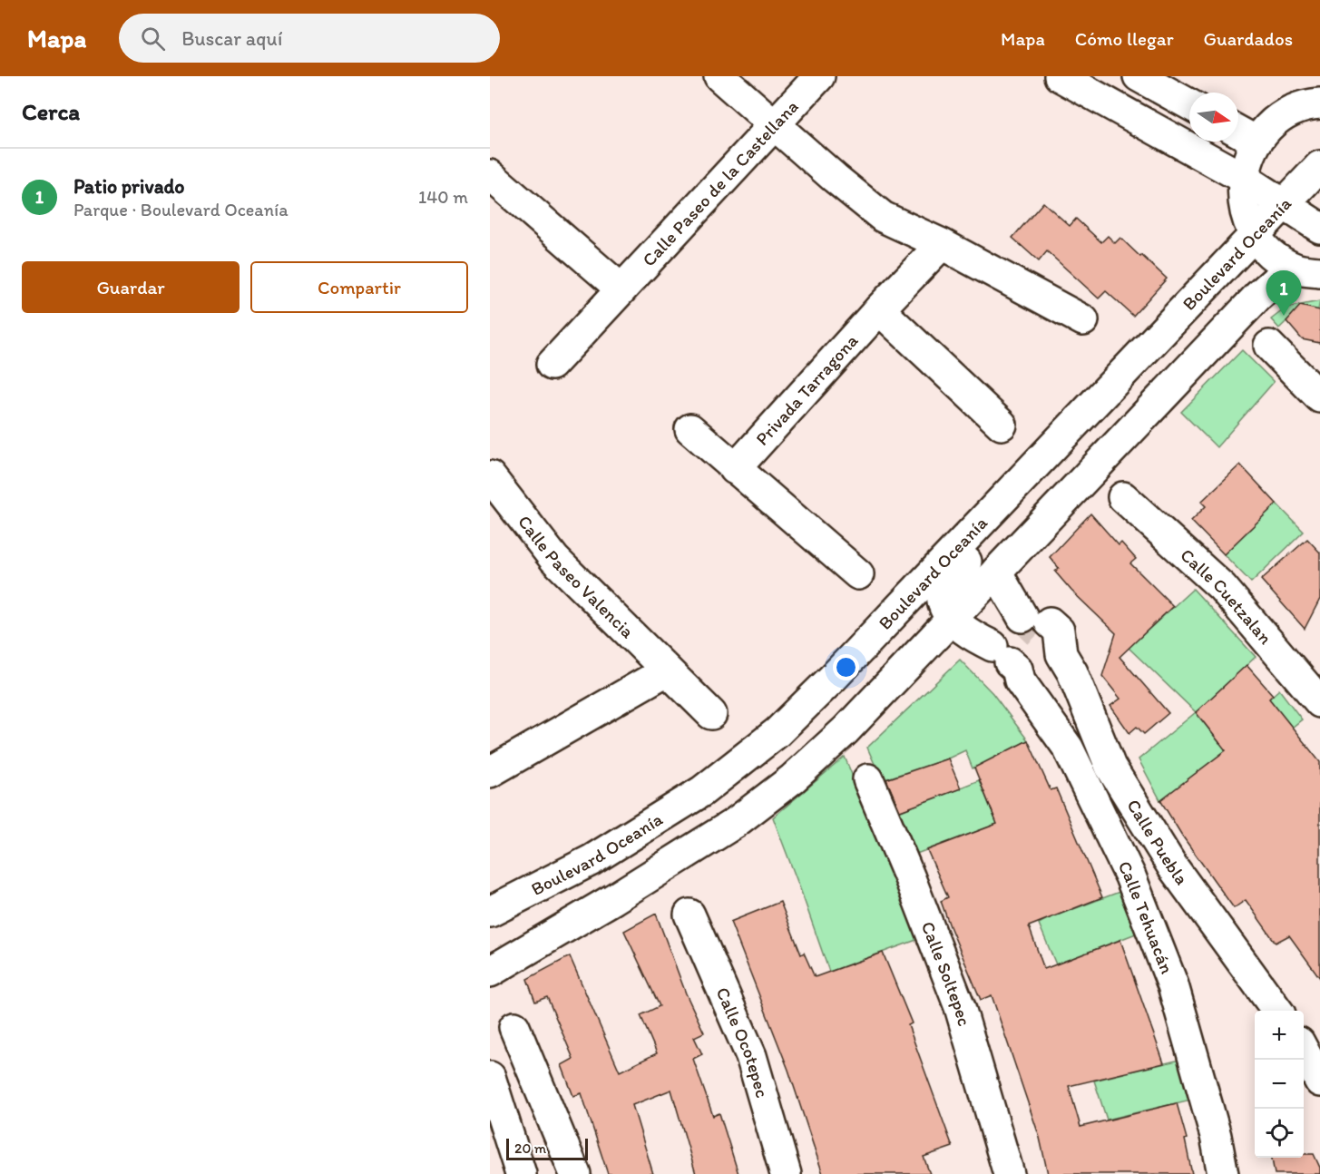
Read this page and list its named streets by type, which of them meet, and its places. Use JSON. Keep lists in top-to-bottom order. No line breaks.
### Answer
{"streets":{"street":["Calle Paseo de la Castellana","Boulevard Oceanía","Privada Tarragona","Calle Paseo Valencia","Calle Cuetzalan","Calle Puebla","Calle Tehuacán","Calle Soltepec","Calle Ocotepec"]},"crossings":[["Boulevard Oceanía","Calle Tehuacán"]],"scale_bar":"20 m","north":"right","page":{"header":"Mapa","search":"Buscar aquí","nav":["Mapa","Cómo llegar","Guardados"],"heading":"Cerca","list":[{"mark":"1","name":"Patio privado","note":"Parque · Boulevard Oceanía","value":"140 m"}],"buttons":["Guardar","Compartir"],"pins":"1","map_buttons":["+","−"],"scale":"20 m"}}
